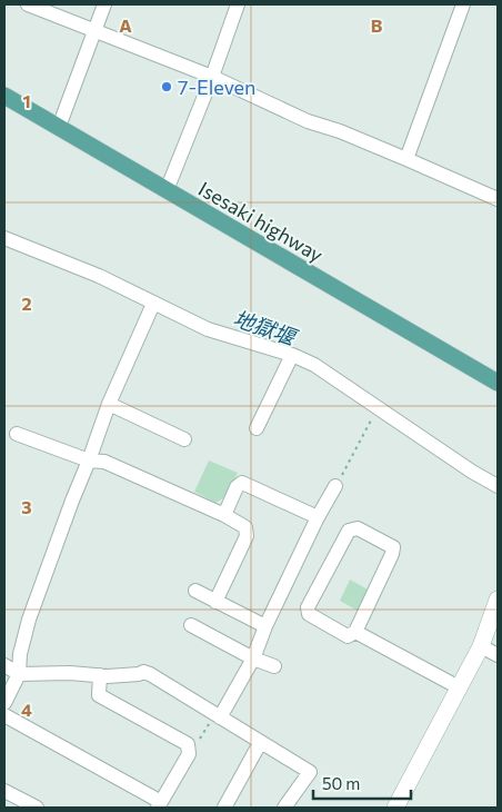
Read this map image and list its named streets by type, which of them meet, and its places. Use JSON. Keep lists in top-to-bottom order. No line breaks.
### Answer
{"streets":{"main road":["Isesaki highway"]},"water":["地獄堰"],"places":["7-Eleven"],"scale_bar":"50 m","grid":{"columns":["A","B"],"rows":["1","2","3","4"]}}
